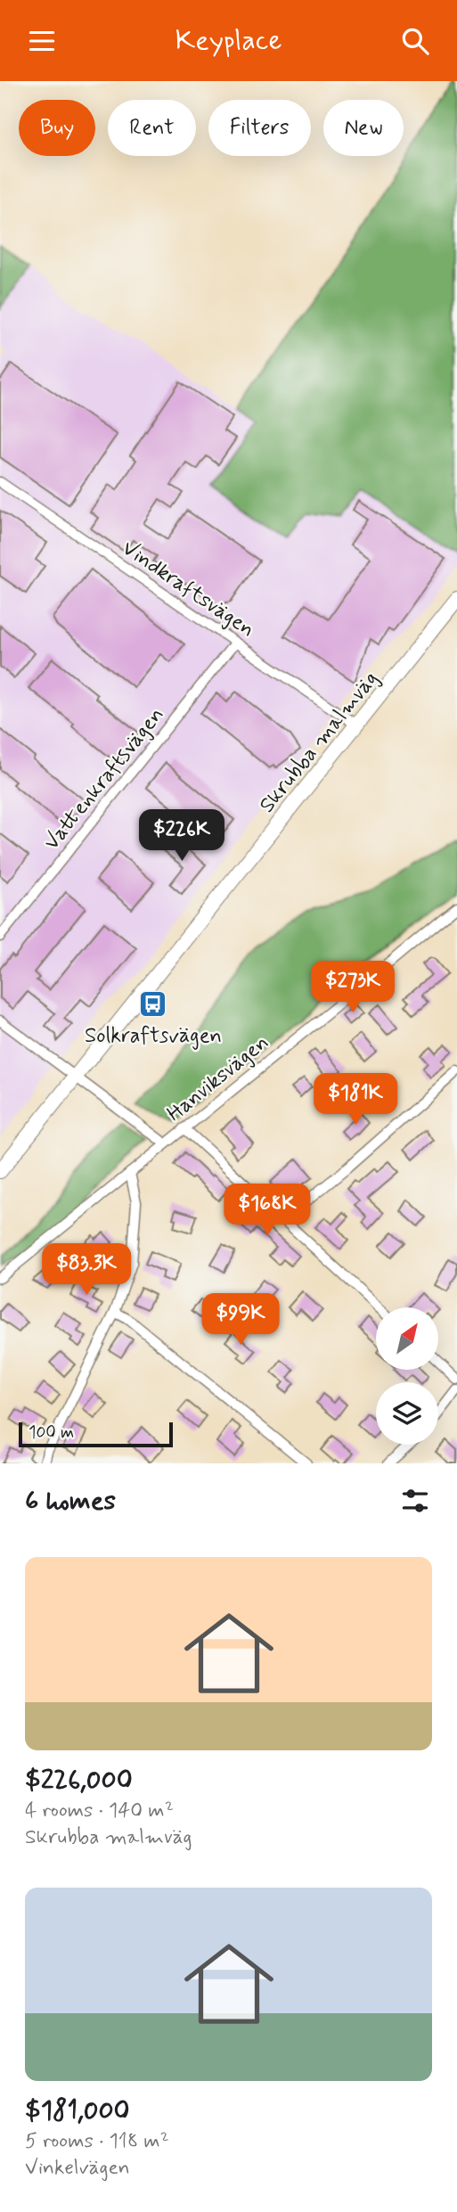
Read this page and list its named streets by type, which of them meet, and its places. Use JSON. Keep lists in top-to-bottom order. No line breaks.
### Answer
{"streets":{"street":["Vindkraftsvägen","Skrubba malmväg","Vattenkraftsvägen","Hanviksvägen"]},"crossings":[["Vindkraftsvägen","Skrubba malmväg"],["Vindkraftsvägen","Vattenkraftsvägen"]],"places":{"bus stop":["Solkraftsvägen"]},"scale_bar":"100 m","north":"top right","page":{"header":"Keyplace","chip":["Buy","Rent","Filters","New"],"price":["$226K","$273K","$181K","$168K","$83.3K","$99K"],"scale":"100 m","heading":"6 homes","list":[{"name":"$226,000","note":"4 rooms · 140 m² · Skrubba malmväg"},{"name":"$181,000","note":"5 rooms · 118 m² · Vinkelvägen"}]}}
